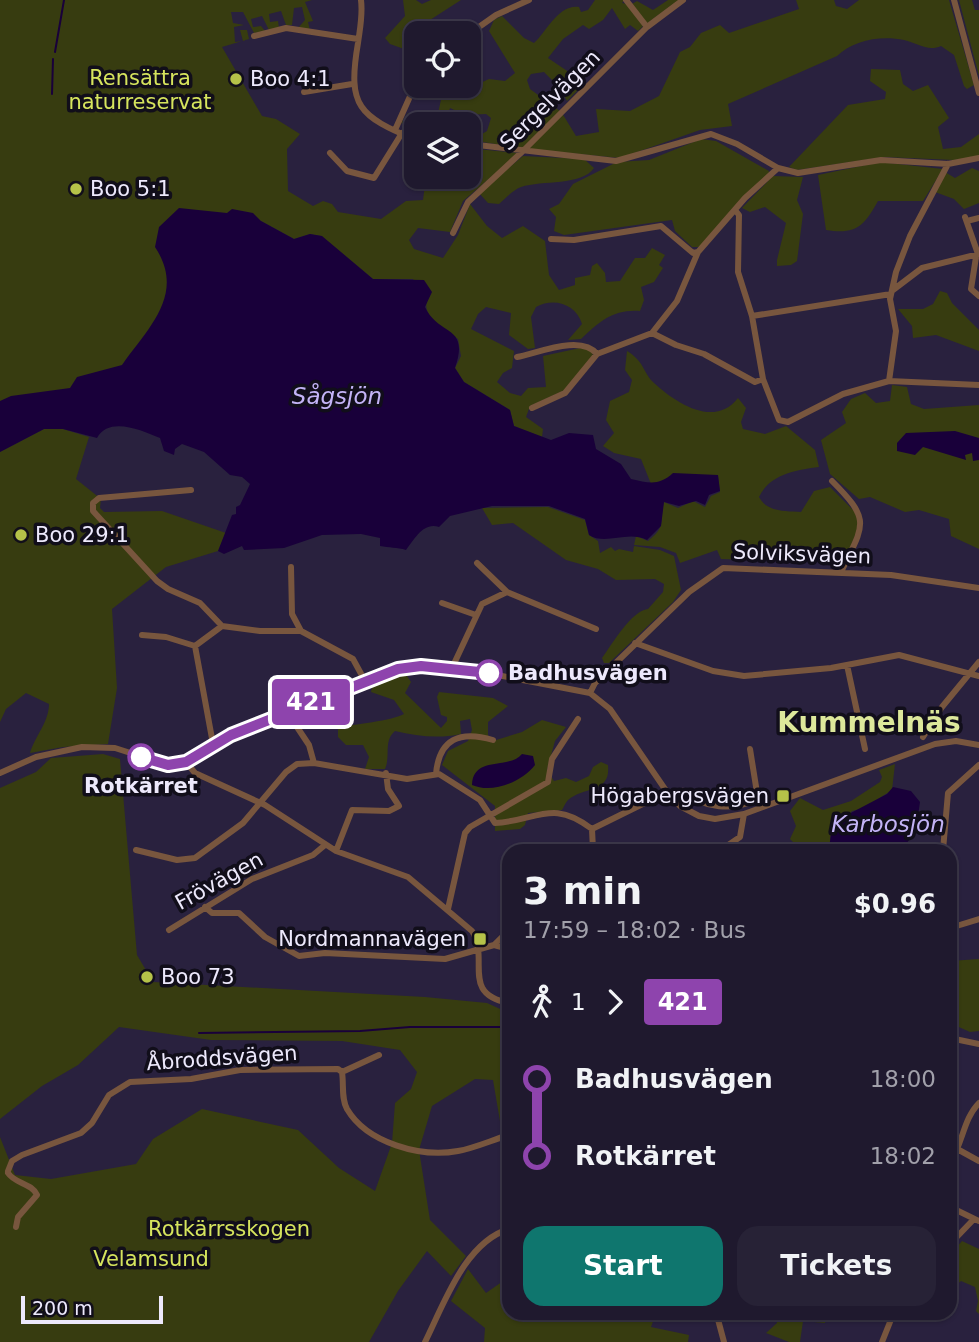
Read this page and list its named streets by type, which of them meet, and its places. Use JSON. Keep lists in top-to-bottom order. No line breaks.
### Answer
{"streets":{"street":["Sergelvägen","Solviksvägen","Frövägen","Åbroddsvägen"]},"districts":["Kummelnäs"],"water":["Sågsjön","Karbosjön"],"parks":["Rensättra naturreservat","Rotkärrsskogen","Velamsund"],"places":{"other":["Boo 4:1","Boo 5:1","Boo 29:1","Badhusvägen","Rotkärret","Boo 73"],"transit":["Högabergsvägen","Nordmannavägen"]},"lines":["bus line 421"],"scale_bar":"200 m","page":{"on_map":"421","heading":["3 min","17:59 – 18:02 · Bus","$0.96"],"legs":["1","421"],"list":[{"name":"Badhusvägen","value":"18:00"},{"name":"Rotkärret","value":"18:02"}],"buttons":["Start","Tickets"],"scale":"200 m"}}
